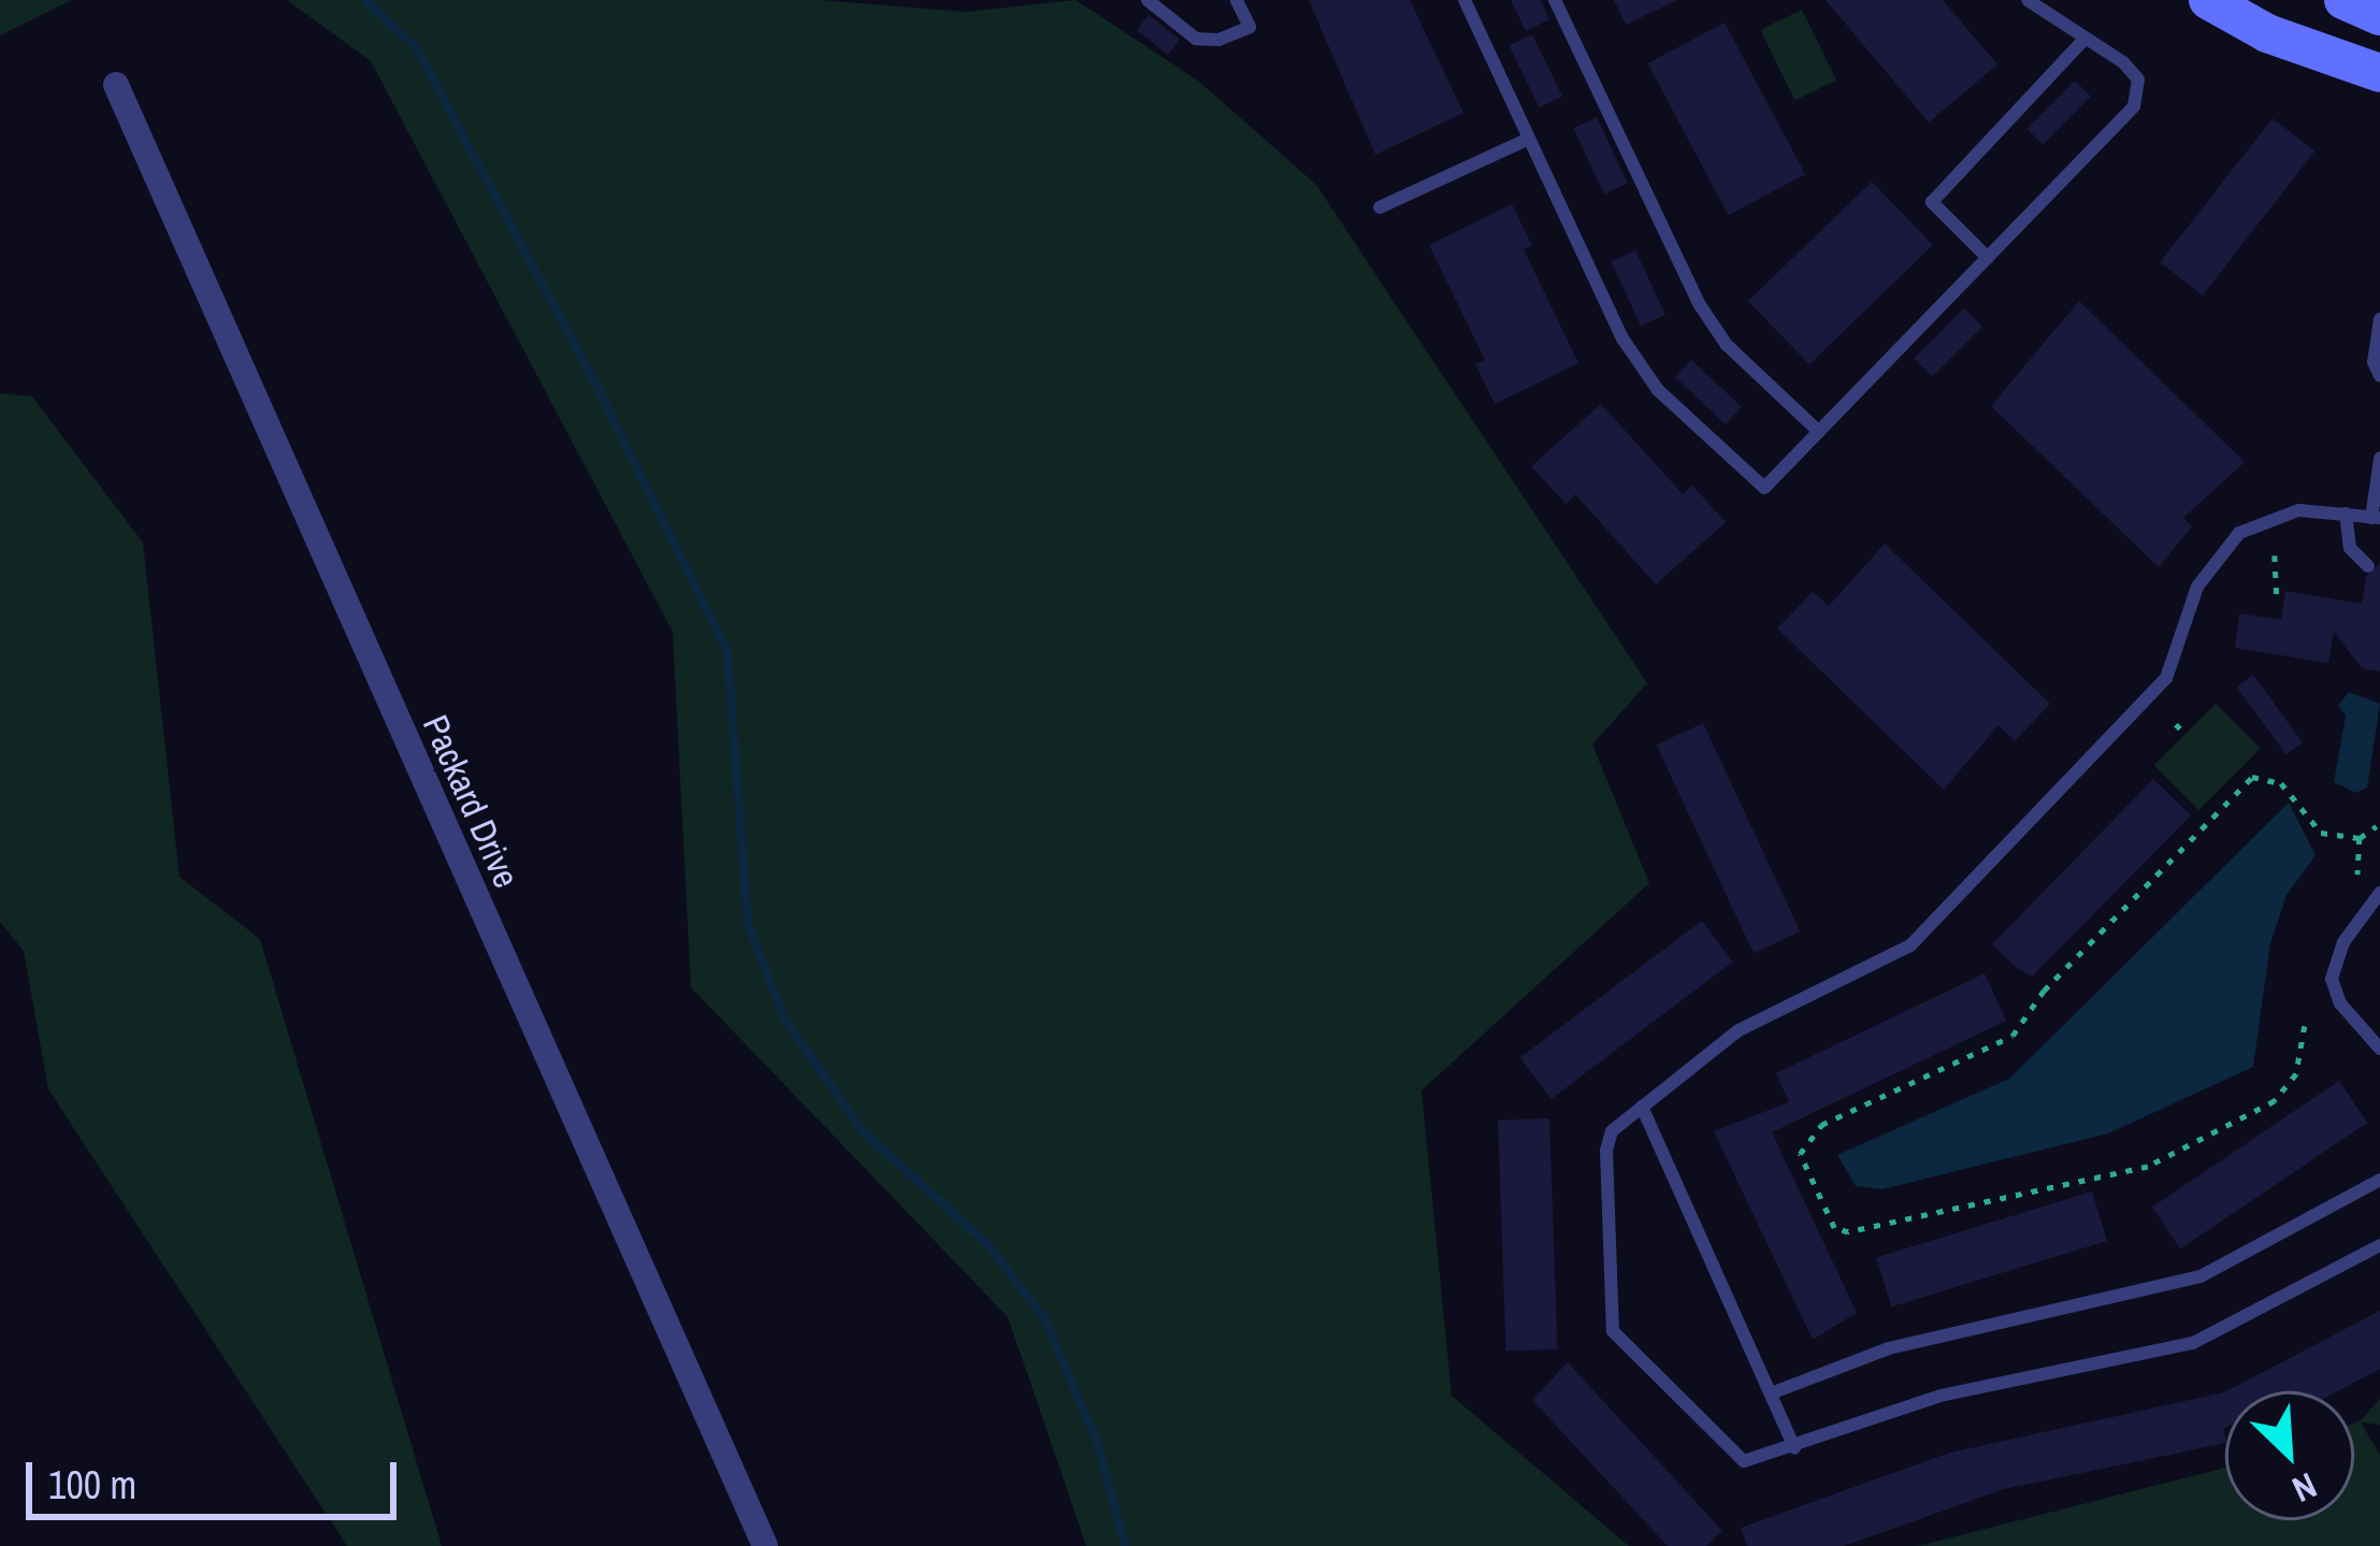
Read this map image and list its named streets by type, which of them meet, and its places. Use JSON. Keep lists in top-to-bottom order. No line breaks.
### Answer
{"streets":{"street":["Packard Drive"]},"scale_bar":"100 m","north":"bottom right"}
